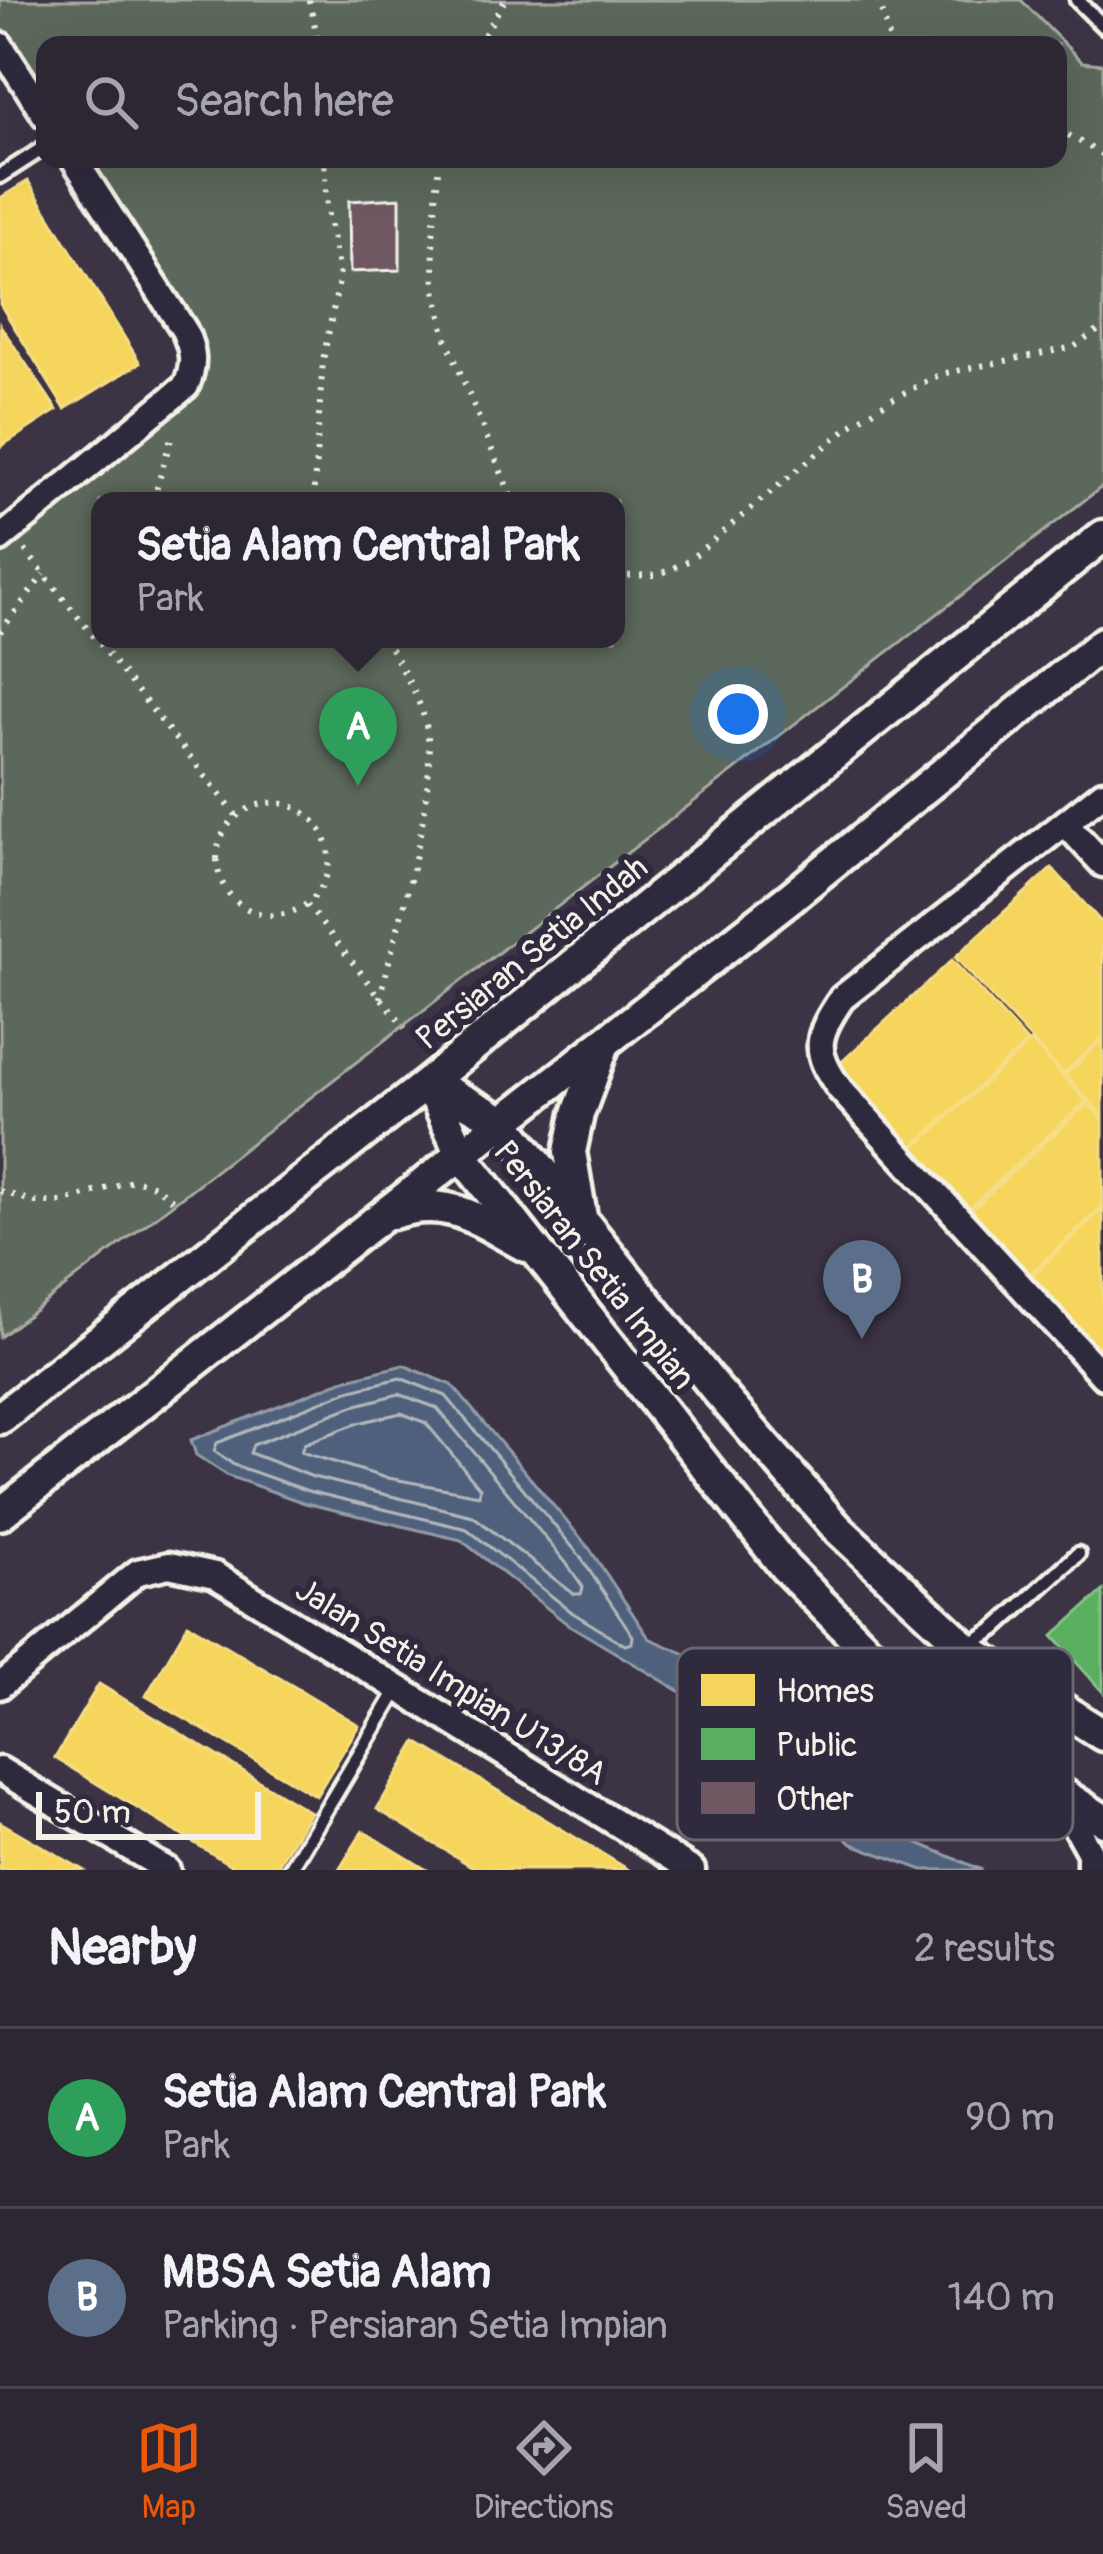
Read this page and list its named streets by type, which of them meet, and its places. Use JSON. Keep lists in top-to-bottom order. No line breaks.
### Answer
{"streets":{"street":["Persiaran Setia Indah","Persiaran Setia Impian","Jalan Setia Impian U13/8A"]},"crossings":[["Persiaran Setia Indah","Persiaran Setia Impian"]],"legend":["Homes","Public","Other"],"scale_bar":"50 m","page":{"search":"Search here","popup":["Setia Alam Central Park","Park"],"pins":["A","B"],"scale":"50 m","heading":["Nearby","2 results"],"list":[{"mark":"A","name":"Setia Alam Central Park","note":"Park","value":"90 m"},{"mark":"B","name":"MBSA Setia Alam","note":"Parking · Persiaran Setia Impian","value":"140 m"}],"nav":["Map","Directions","Saved"]}}
